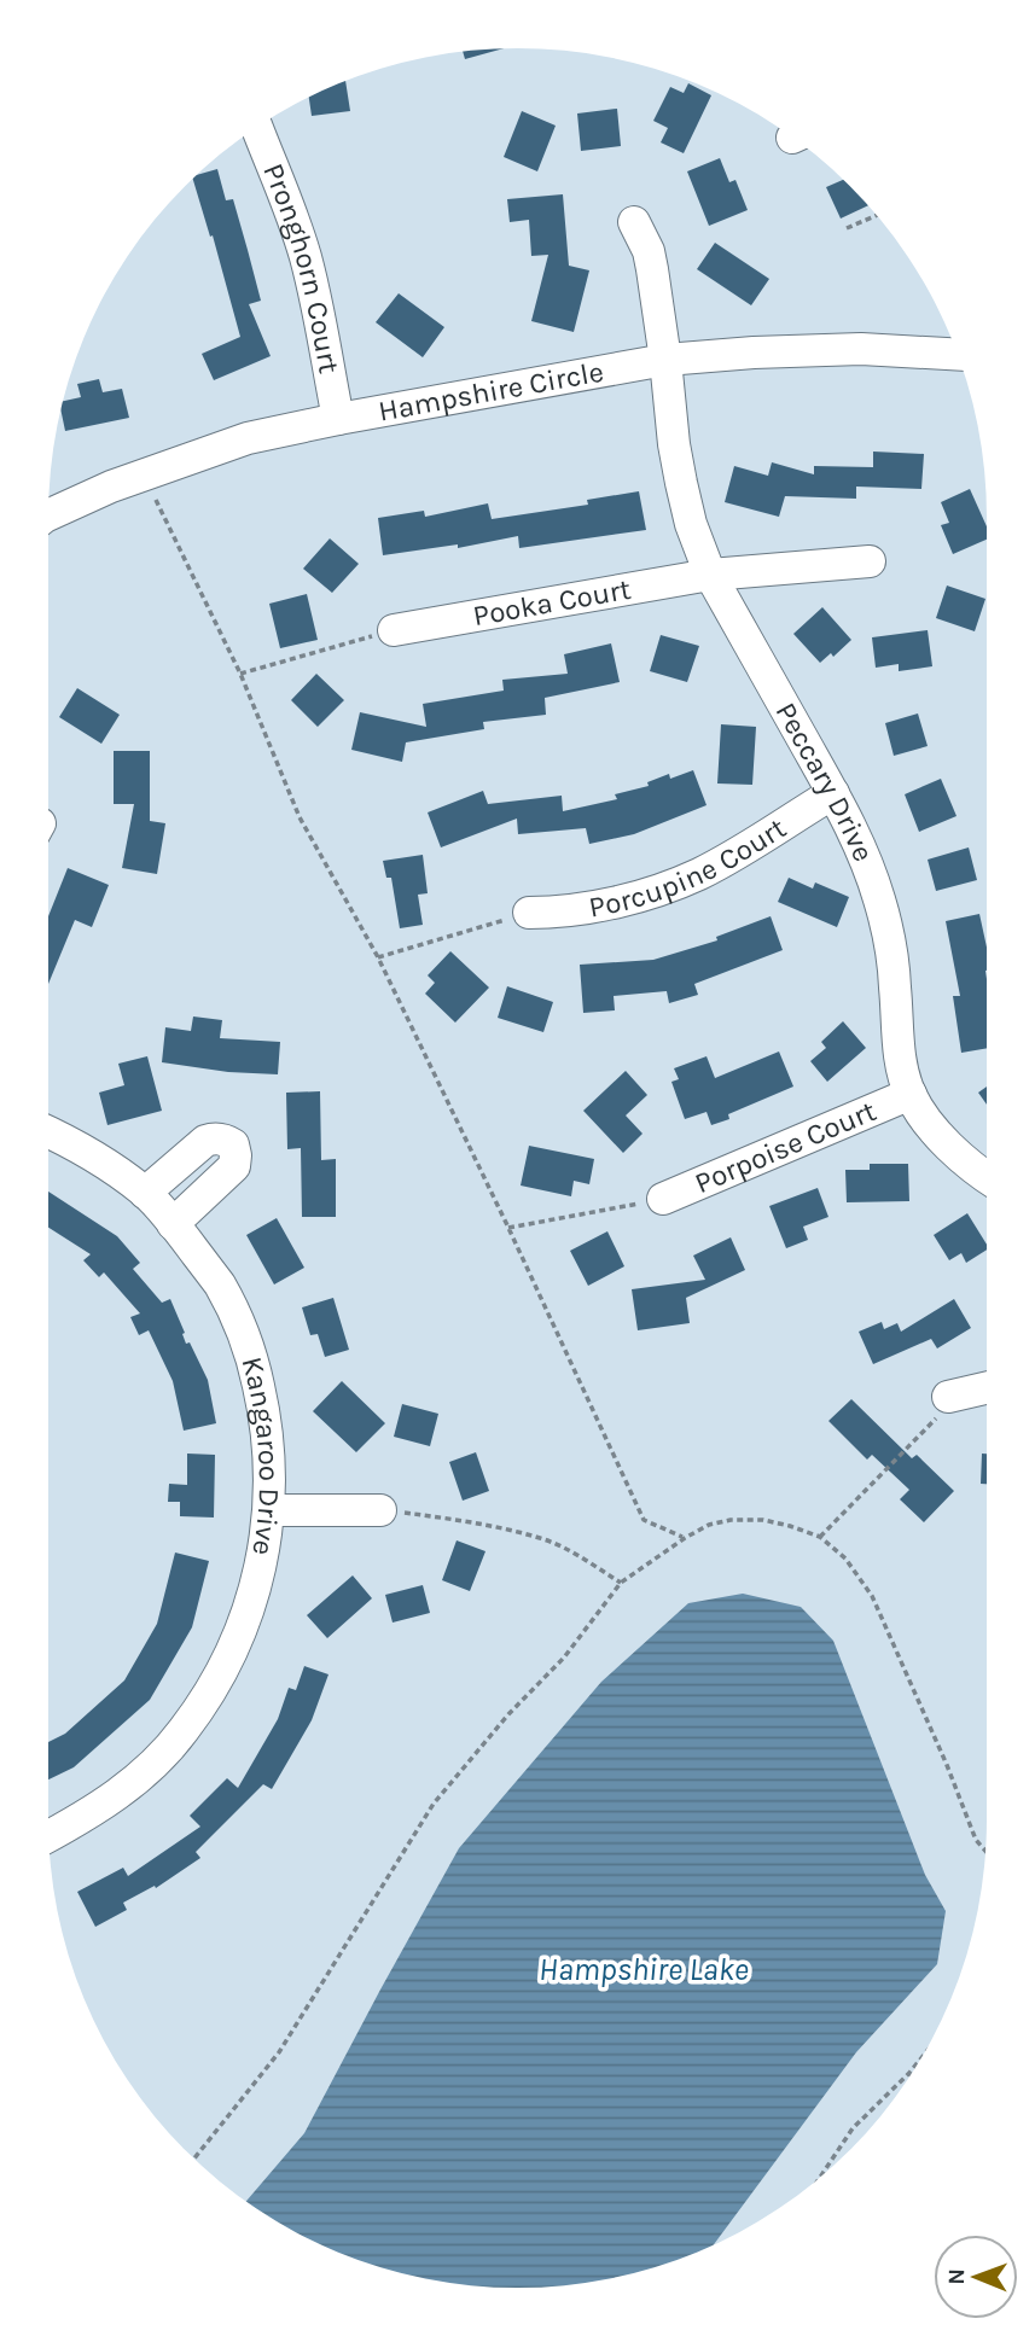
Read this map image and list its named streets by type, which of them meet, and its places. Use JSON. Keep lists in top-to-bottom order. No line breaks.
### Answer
{"streets":{"street":["Pronghorn Court","Hampshire Circle","Pooka Court","Peccary Drive","Porcupine Court","Porpoise Court","Kangaroo Drive"]},"crossings":[["Pronghorn Court","Hampshire Circle"],["Hampshire Circle","Peccary Drive"],["Pooka Court","Peccary Drive"],["Peccary Drive","Porcupine Court"],["Peccary Drive","Porpoise Court"]],"water":["Hampshire Lake"],"north":"left"}
